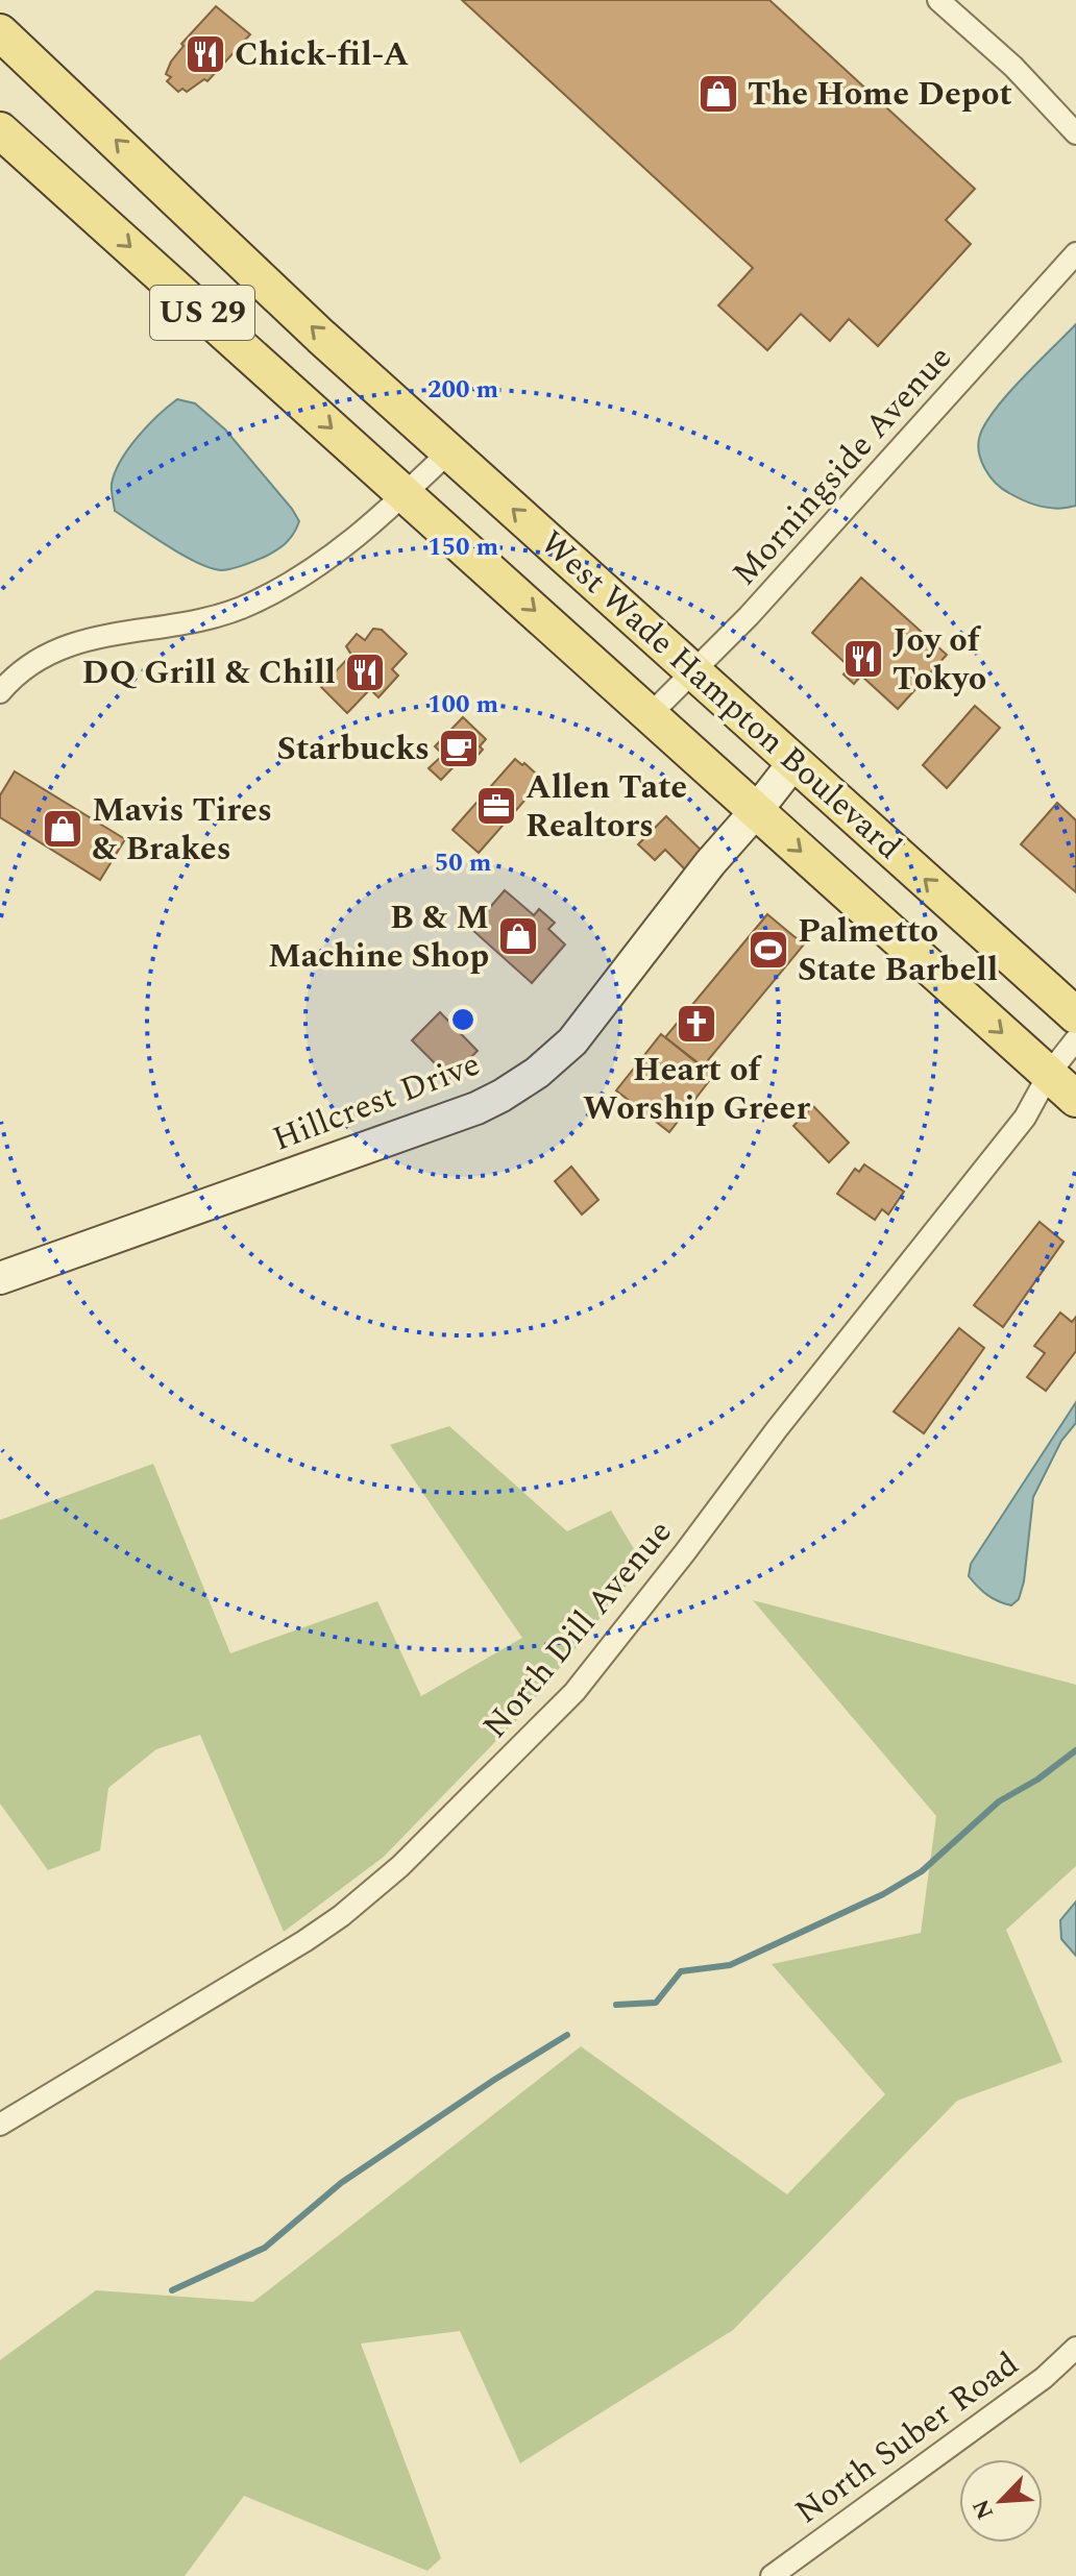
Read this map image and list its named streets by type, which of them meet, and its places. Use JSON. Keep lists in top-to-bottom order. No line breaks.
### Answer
{"streets":{"main road":["US 29","West Wade Hampton Boulevard"],"street":["Morningside Avenue","Hillcrest Drive","North Dill Avenue","North Suber Road"]},"crossings":[["Morningside Avenue","West Wade Hampton Boulevard"],["West Wade Hampton Boulevard","Hillcrest Drive"],["West Wade Hampton Boulevard","North Dill Avenue"]],"places":{"restaurant":["Chick-fil-A","Joy of Tokyo","DQ Grill & Chill"],"shop":["The Home Depot","Mavis Tires & Brakes","B & M Machine Shop"],"cafe":["Starbucks"],"office":["Allen Tate Realtors"],"sports":["Palmetto State Barbell"],"church":["Heart of Worship Greer"]},"north":"bottom left","rings":["200 m","150 m","100 m","50 m"]}
